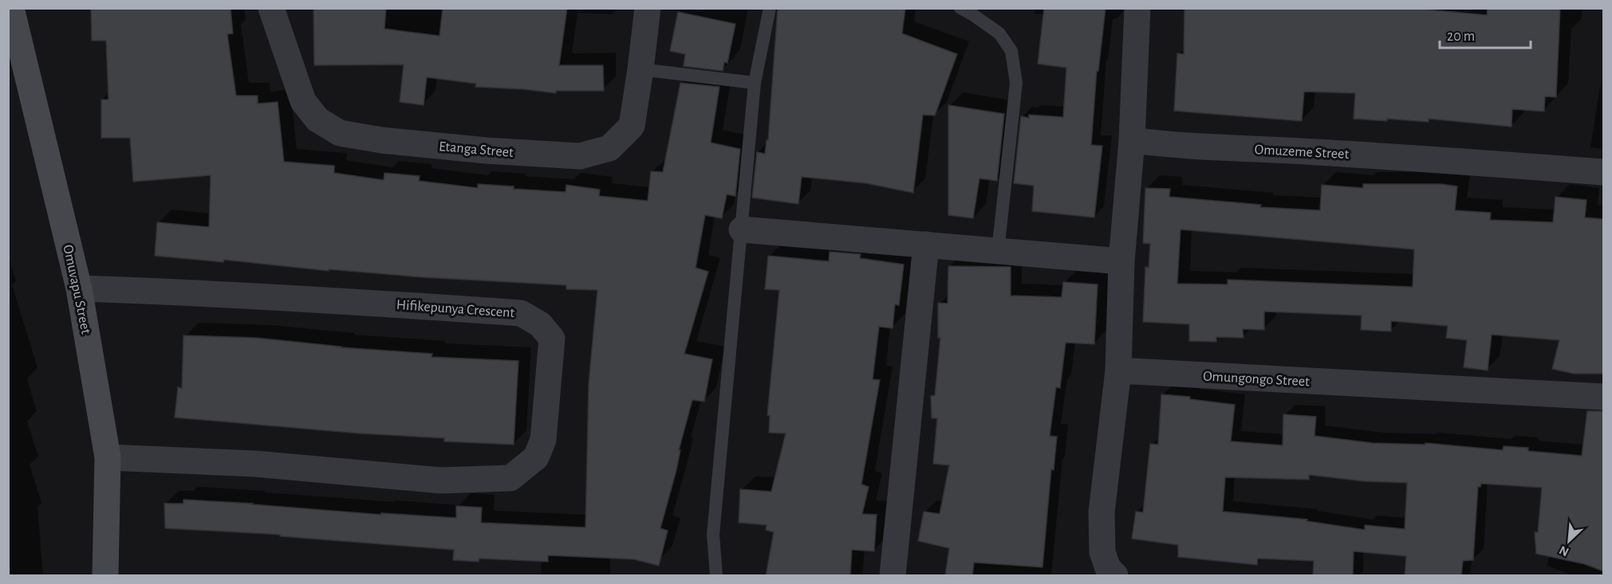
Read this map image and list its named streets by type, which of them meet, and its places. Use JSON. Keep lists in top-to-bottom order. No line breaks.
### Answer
{"streets":{"street":["Etanga Street","Omuzeme Street","Omuvapu Street","Hifikepunya Crescent","Omungongo Street"]},"crossings":[["Omuvapu Street","Hifikepunya Crescent"]],"scale_bar":"20 m","north":"bottom left"}
